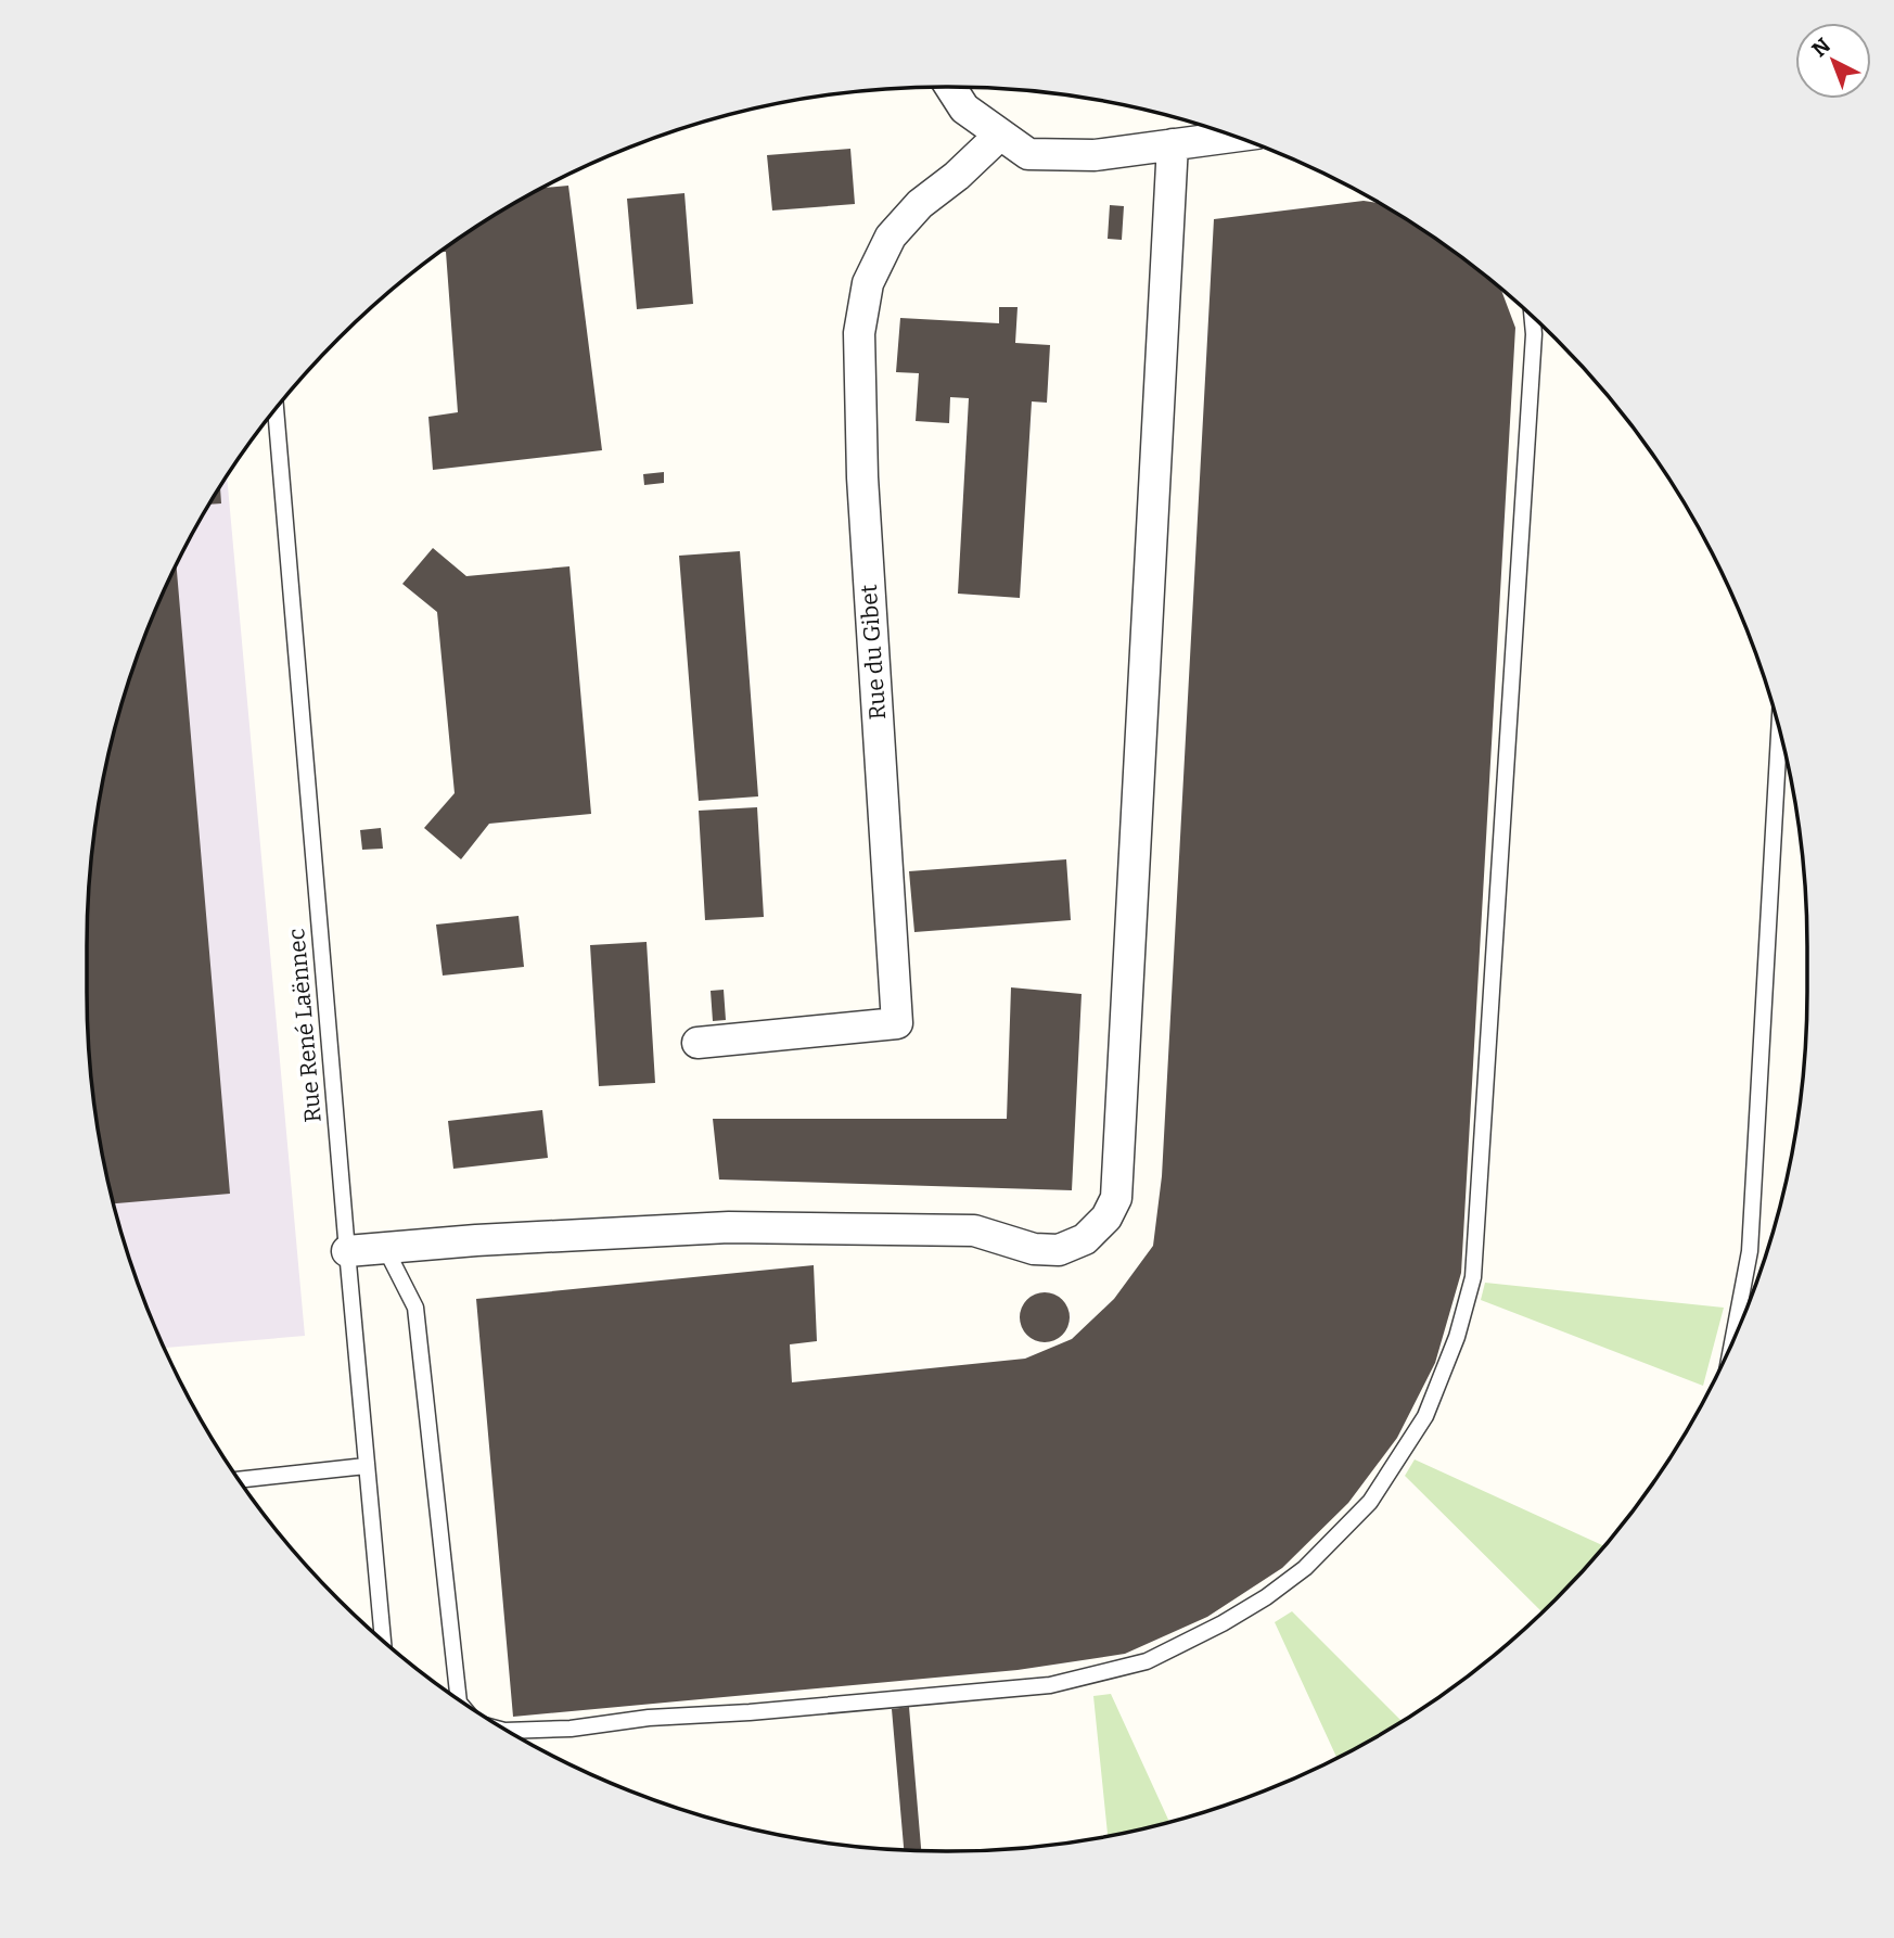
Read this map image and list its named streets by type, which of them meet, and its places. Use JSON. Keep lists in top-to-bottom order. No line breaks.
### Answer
{"streets":{"street":["Rue du Gibet"],"lane":["Rue René Laënnec"]},"north":"top left"}
